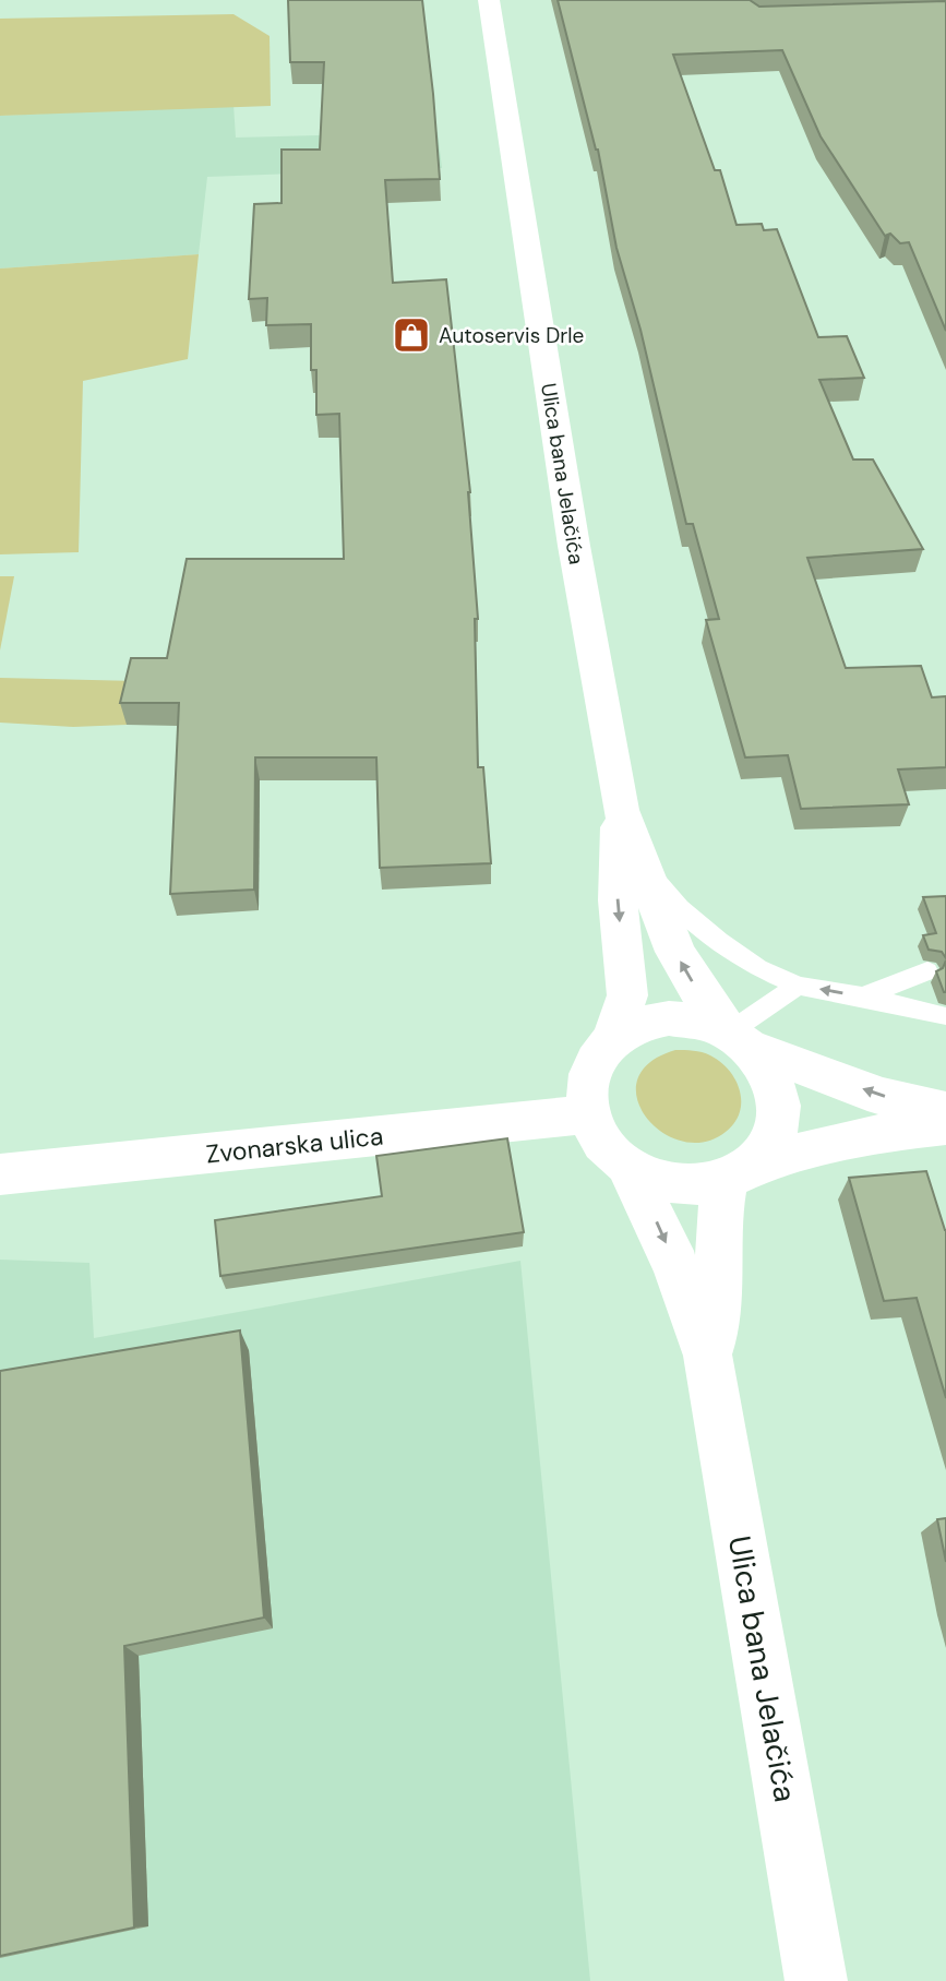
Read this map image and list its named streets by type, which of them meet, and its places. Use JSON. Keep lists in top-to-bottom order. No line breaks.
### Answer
{"streets":{"main road":["Ulica bana Jelačića","Zvonarska ulica"]},"crossings":[["Ulica bana Jelačića","Zvonarska ulica"]],"places":{"shop":["Autoservis Drle"]}}
